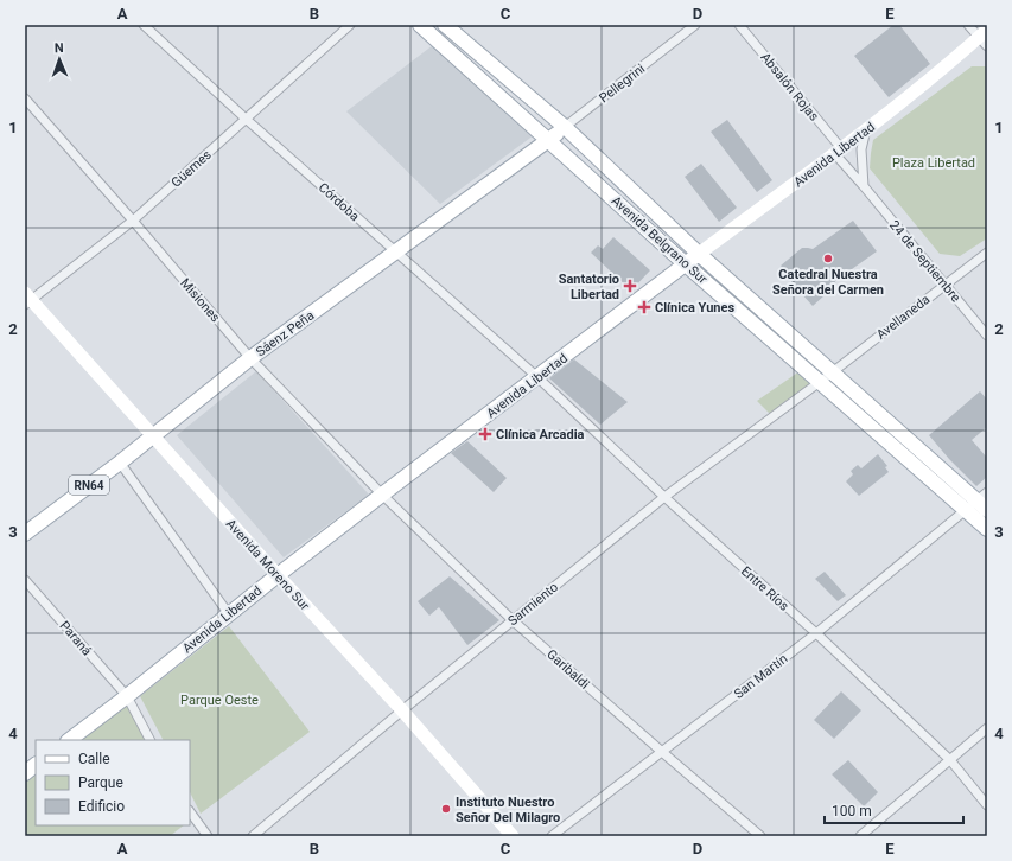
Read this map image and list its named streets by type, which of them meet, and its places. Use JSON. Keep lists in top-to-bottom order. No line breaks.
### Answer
{"streets":{"main road":["Pellegrini","Avenida Libertad","Avenida Belgrano Sur","Sáenz Peña","RN64"],"street":["Absalón Rojas","Güemes","Córdoba","24 de Septiembre","Misiones","Avellaneda","Avenida Moreno Sur","Entre Ríos","Sarmiento","Paraná","Garibaldi","San Martín"]},"crossings":[["Pellegrini","Avenida Belgrano Sur"],["Pellegrini","Sáenz Peña"],["Absalón Rojas","Avenida Libertad"],["Absalón Rojas","24 de Septiembre"],["Avenida Libertad","Córdoba"],["Avenida Libertad","Avenida Belgrano Sur"],["Avenida Libertad","24 de Septiembre"],["Avenida Libertad","Misiones"],["Avenida Libertad","Avenida Moreno Sur"],["Avenida Libertad","Entre Ríos"],["Avenida Libertad","Paraná"],["Avenida Libertad","Garibaldi"],["Güemes","Córdoba"],["Güemes","Misiones"],["Güemes","Avenida Moreno Sur"],["Córdoba","Sáenz Peña"],["Córdoba","Entre Ríos"],["Avenida Belgrano Sur","Avellaneda"],["Avenida Belgrano Sur","Sáenz Peña"],["Avenida Belgrano Sur","Sarmiento"],["Avenida Belgrano Sur","San Martín"],["24 de Septiembre","Avellaneda"],["Misiones","Sáenz Peña"],["Misiones","Garibaldi"],["Avellaneda","Sarmiento"],["Sáenz Peña","Avenida Moreno Sur"],["Avenida Moreno Sur","Sarmiento"],["Entre Ríos","Sarmiento"],["Entre Ríos","San Martín"],["Sarmiento","Garibaldi"],["Garibaldi","San Martín"]],"parks":["Plaza Libertad","Parque Oeste"],"places":{"other":["Catedral Nuestra Señora del Carmen","Instituto Nuestro Señor Del Milagro"],"health":["Santatorio Libertad","Clínica Yunes","Clínica Arcadia"]},"legend":["Calle","Parque","Edificio"],"scale_bar":"100 m","north":"top","grid":{"columns":["A","B","C","D","E"],"rows":["1","2","3","4"]}}
